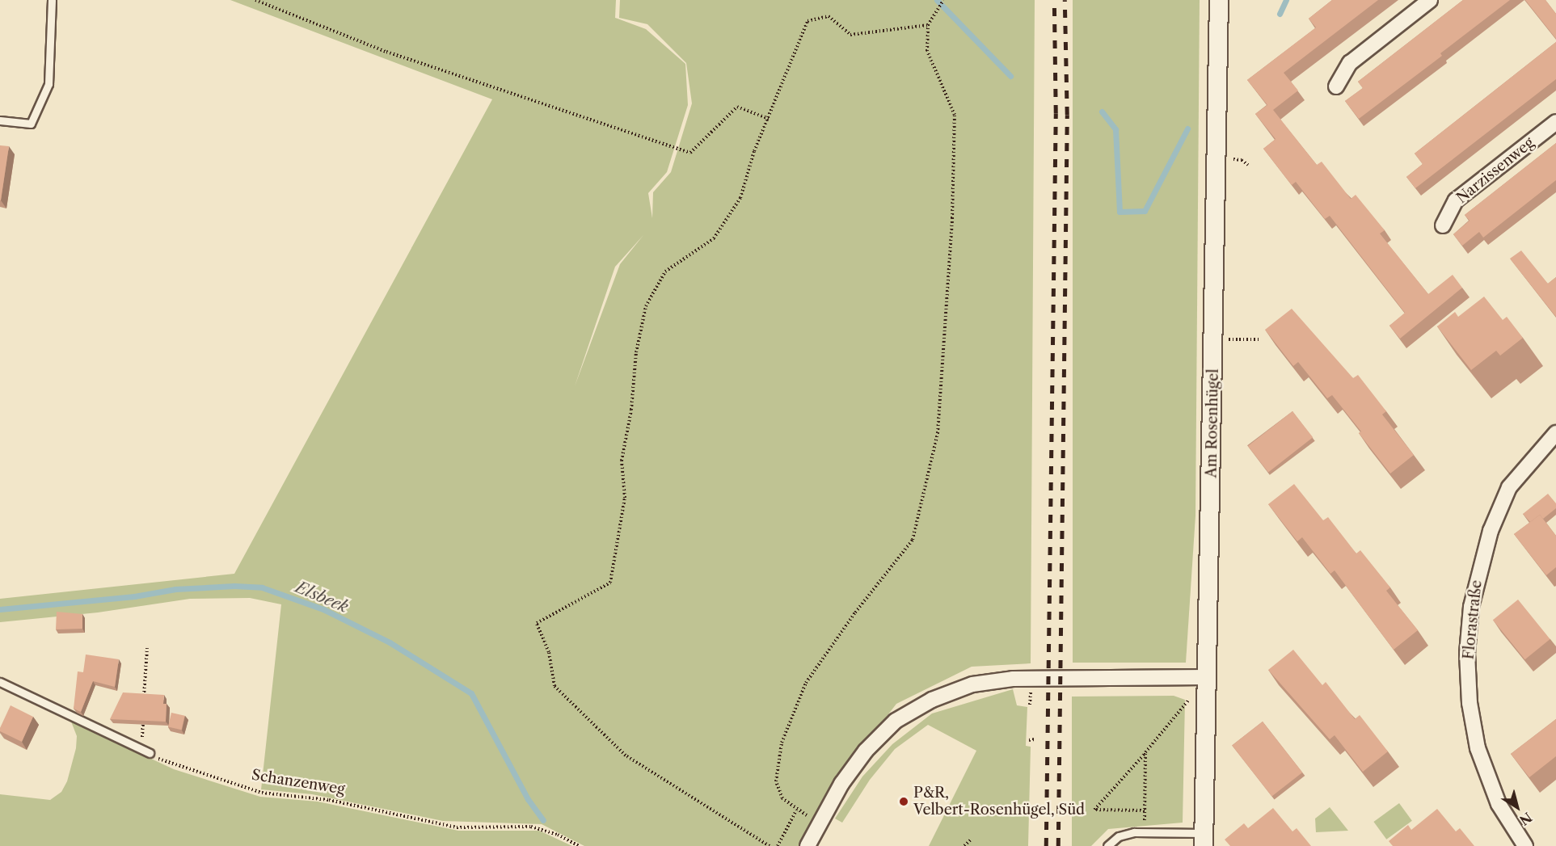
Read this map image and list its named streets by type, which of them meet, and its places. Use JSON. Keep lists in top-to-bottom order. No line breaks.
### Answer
{"streets":{"street":["Narzissenweg","Am Rosenhügel","Florastraße"],"path":["Schanzenweg"]},"water":["Elsbeek"],"places":["P&R, Velbert-Rosenhügel, Süd"],"north":"bottom right"}
